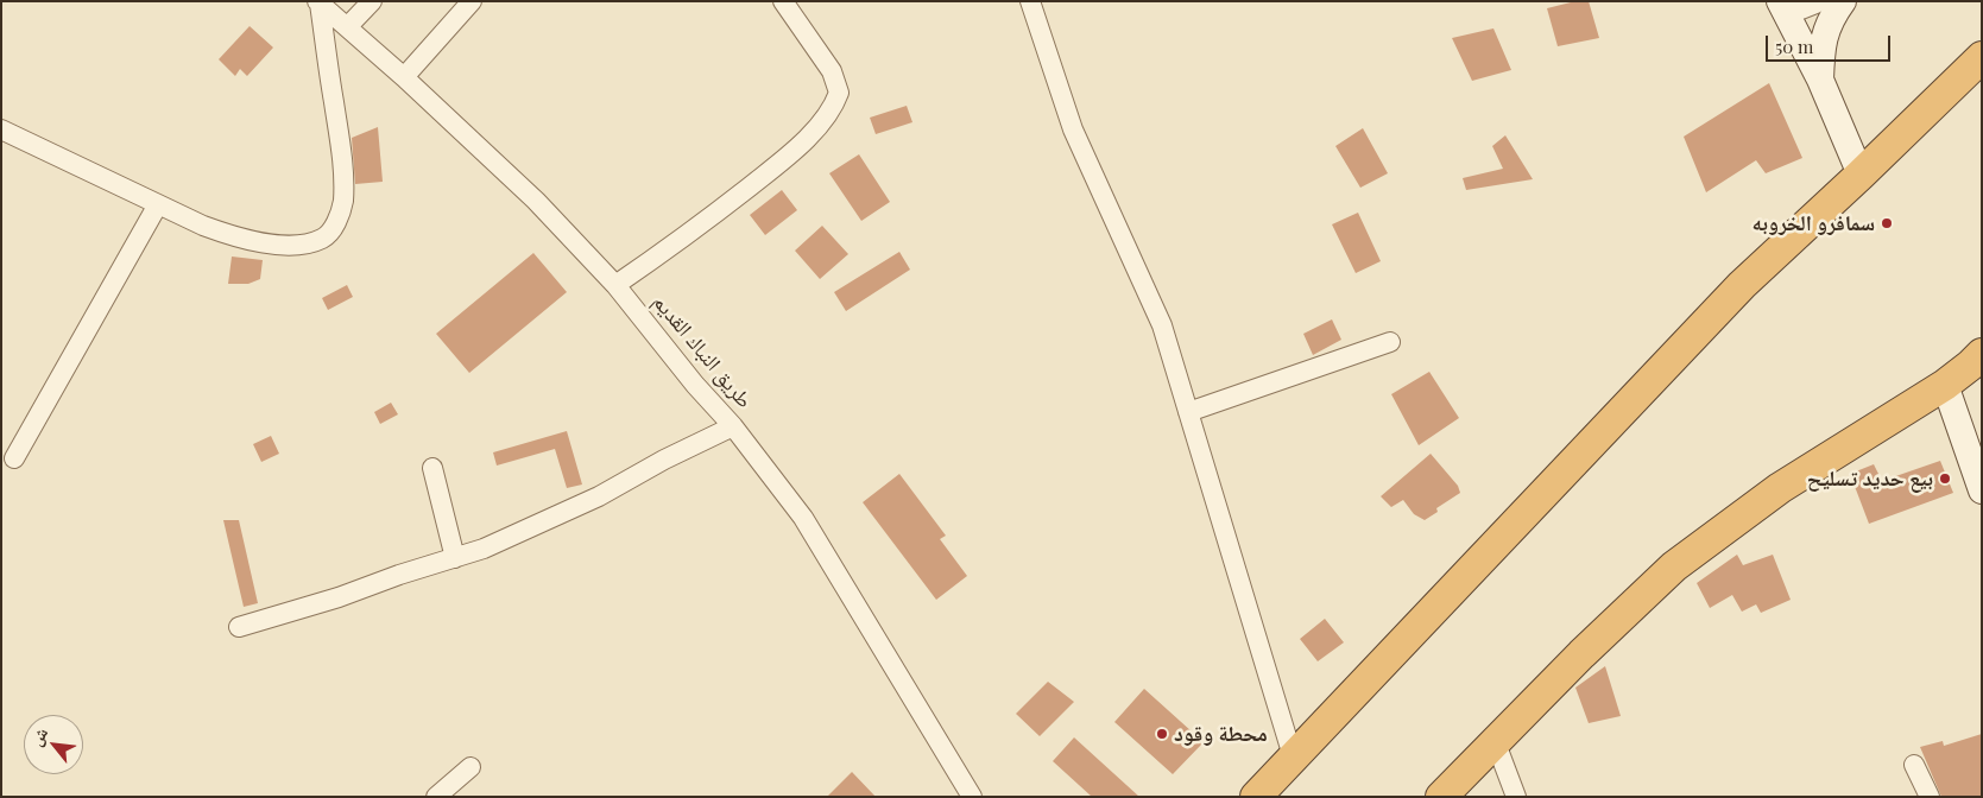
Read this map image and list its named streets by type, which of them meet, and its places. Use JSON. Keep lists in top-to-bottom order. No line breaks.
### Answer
{"streets":{"street":["طريق النباك القديم"]},"places":["سمافرو الخروبه","بيع حديد تسليح","محطة وقود"],"scale_bar":"50 m","north":"top left"}
